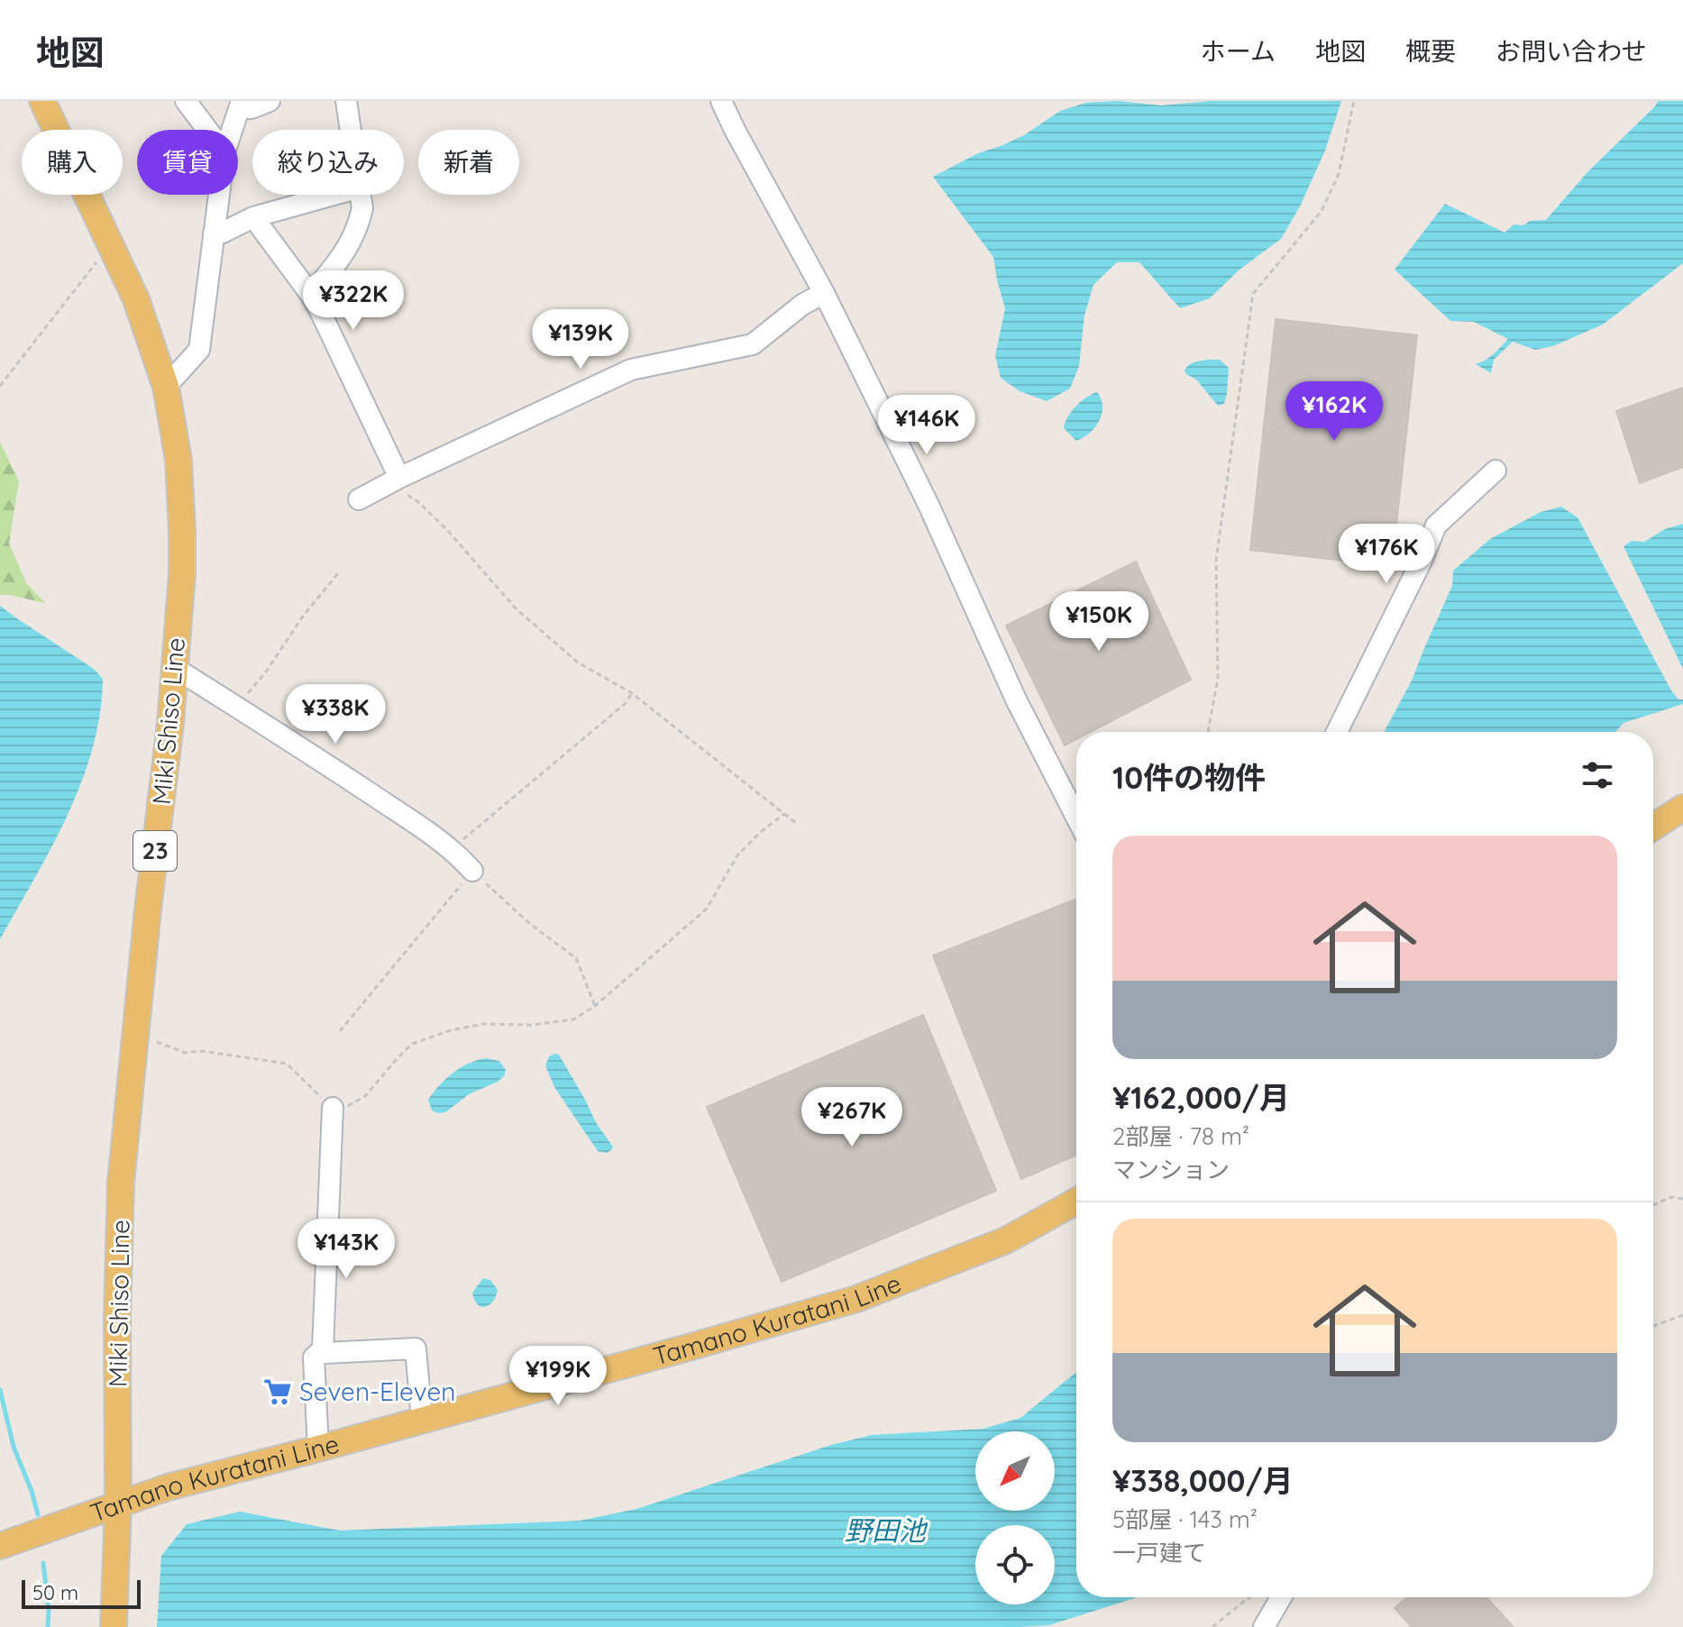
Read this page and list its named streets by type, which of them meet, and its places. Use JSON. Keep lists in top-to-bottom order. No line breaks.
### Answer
{"streets":{"main road":["Miki Shiso Line","23","Tamano Kuratani Line"]},"crossings":[["Miki Shiso Line","Tamano Kuratani Line"]],"water":["野田池"],"places":{"supermarket":["Seven-Eleven"]},"scale_bar":"50 m","north":"bottom left","page":{"header":"地図","nav":["ホーム","地図","概要","お問い合わせ"],"chip":["購入","賃貸","絞り込み","新着"],"price":["¥322K","¥139K","¥162K","¥146K","¥176K","¥150K","¥338K","¥267K","¥143K","¥199K"],"heading":"10件の物件","list":[{"name":"¥162,000/月","note":"2部屋 · 78 m² · マンション"},{"name":"¥338,000/月","note":"5部屋 · 143 m² · 一戸建て"}],"scale":"50 m"}}
